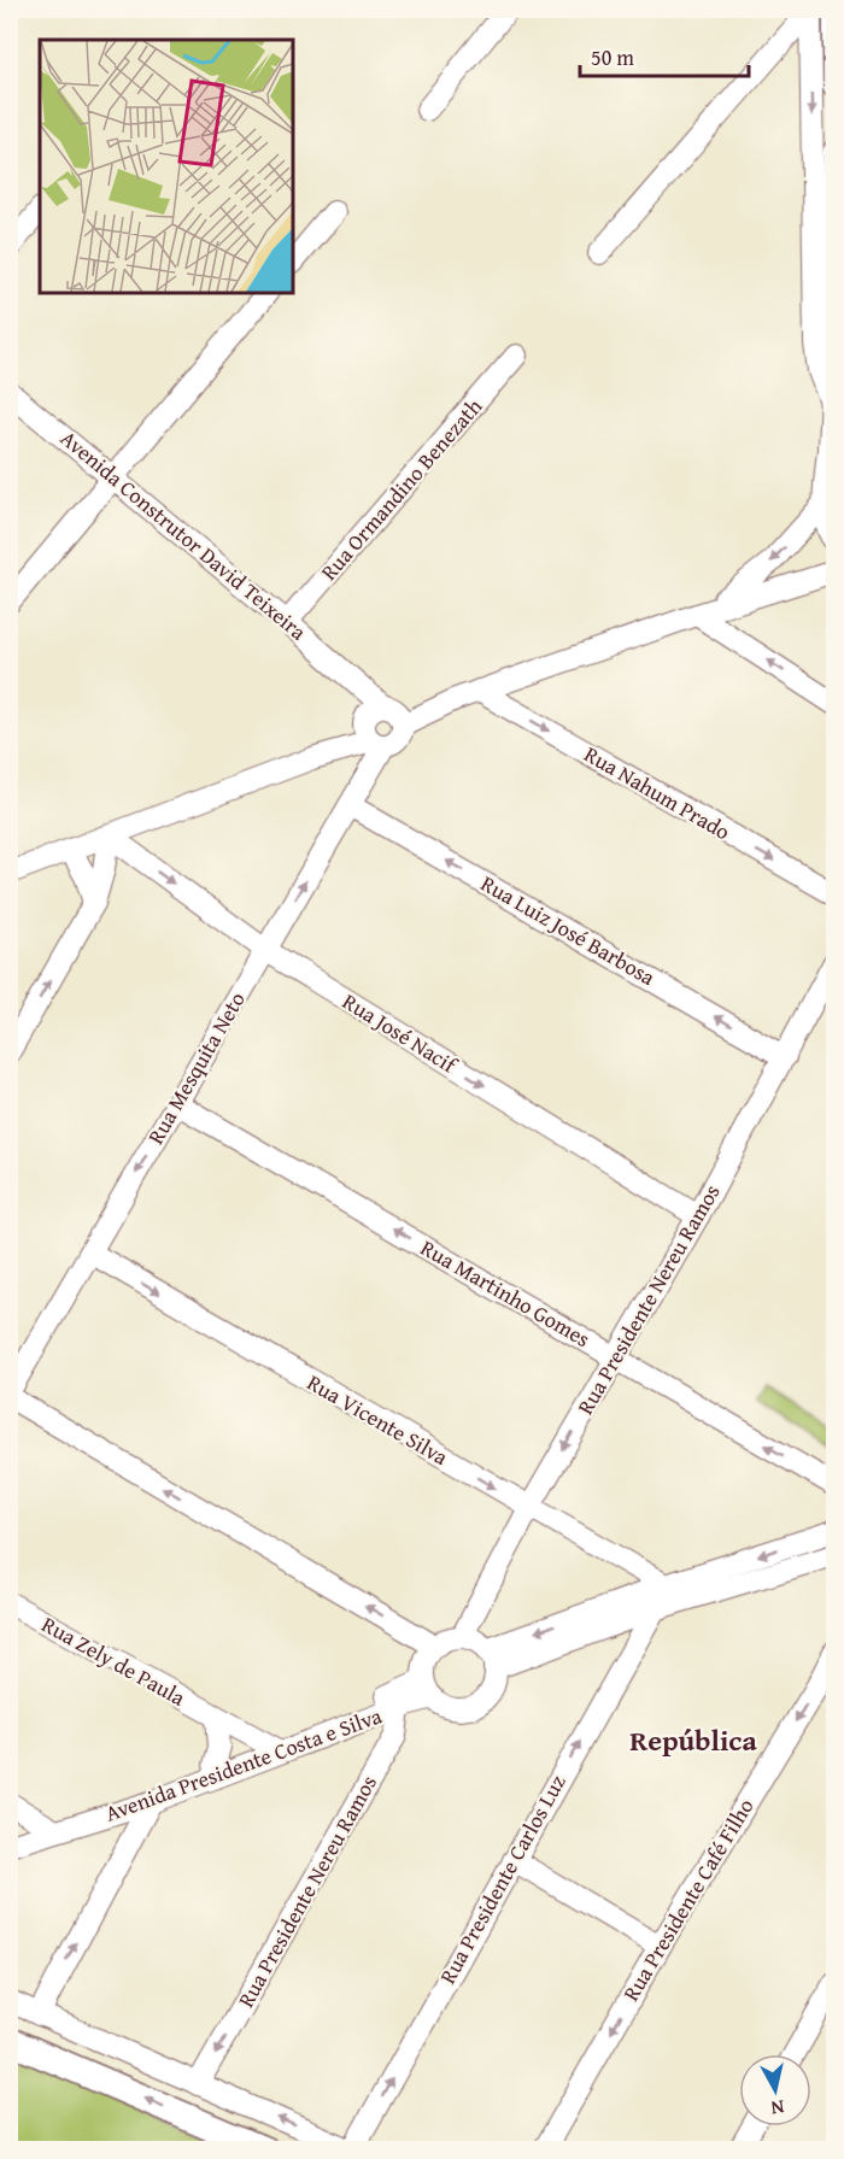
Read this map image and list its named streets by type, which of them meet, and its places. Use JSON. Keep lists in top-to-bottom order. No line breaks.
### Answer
{"streets":{"street":["Rua Ormandino Benezath","Avenida Construtor David Teixeira","Rua Nahum Prado","Rua Luiz José Barbosa","Rua José Nacif","Rua Mesquita Neto","Rua Martinho Gomes","Rua Presidente Nereu Ramos","Rua Vicente Silva","Rua Zely de Paula","Avenida Presidente Costa e Silva","Rua Presidente Carlos Luz","Rua Presidente Café Filho"]},"crossings":[["Rua Ormandino Benezath","Avenida Construtor David Teixeira"],["Avenida Construtor David Teixeira","Rua Mesquita Neto"],["Rua Luiz José Barbosa","Rua Mesquita Neto"],["Rua Luiz José Barbosa","Rua Presidente Nereu Ramos"],["Rua José Nacif","Rua Mesquita Neto"],["Rua José Nacif","Rua Presidente Nereu Ramos"],["Rua Mesquita Neto","Rua Martinho Gomes"],["Rua Mesquita Neto","Rua Vicente Silva"],["Rua Martinho Gomes","Rua Presidente Nereu Ramos"],["Rua Presidente Nereu Ramos","Rua Vicente Silva"],["Rua Presidente Nereu Ramos","Avenida Presidente Costa e Silva"],["Rua Zely de Paula","Avenida Presidente Costa e Silva"]],"one_way":["Rua Luiz José Barbosa","Rua José Nacif","Rua Martinho Gomes","Rua Presidente Carlos Luz","Rua Presidente Café Filho"],"districts":["República"],"scale_bar":"50 m","north":"bottom"}
